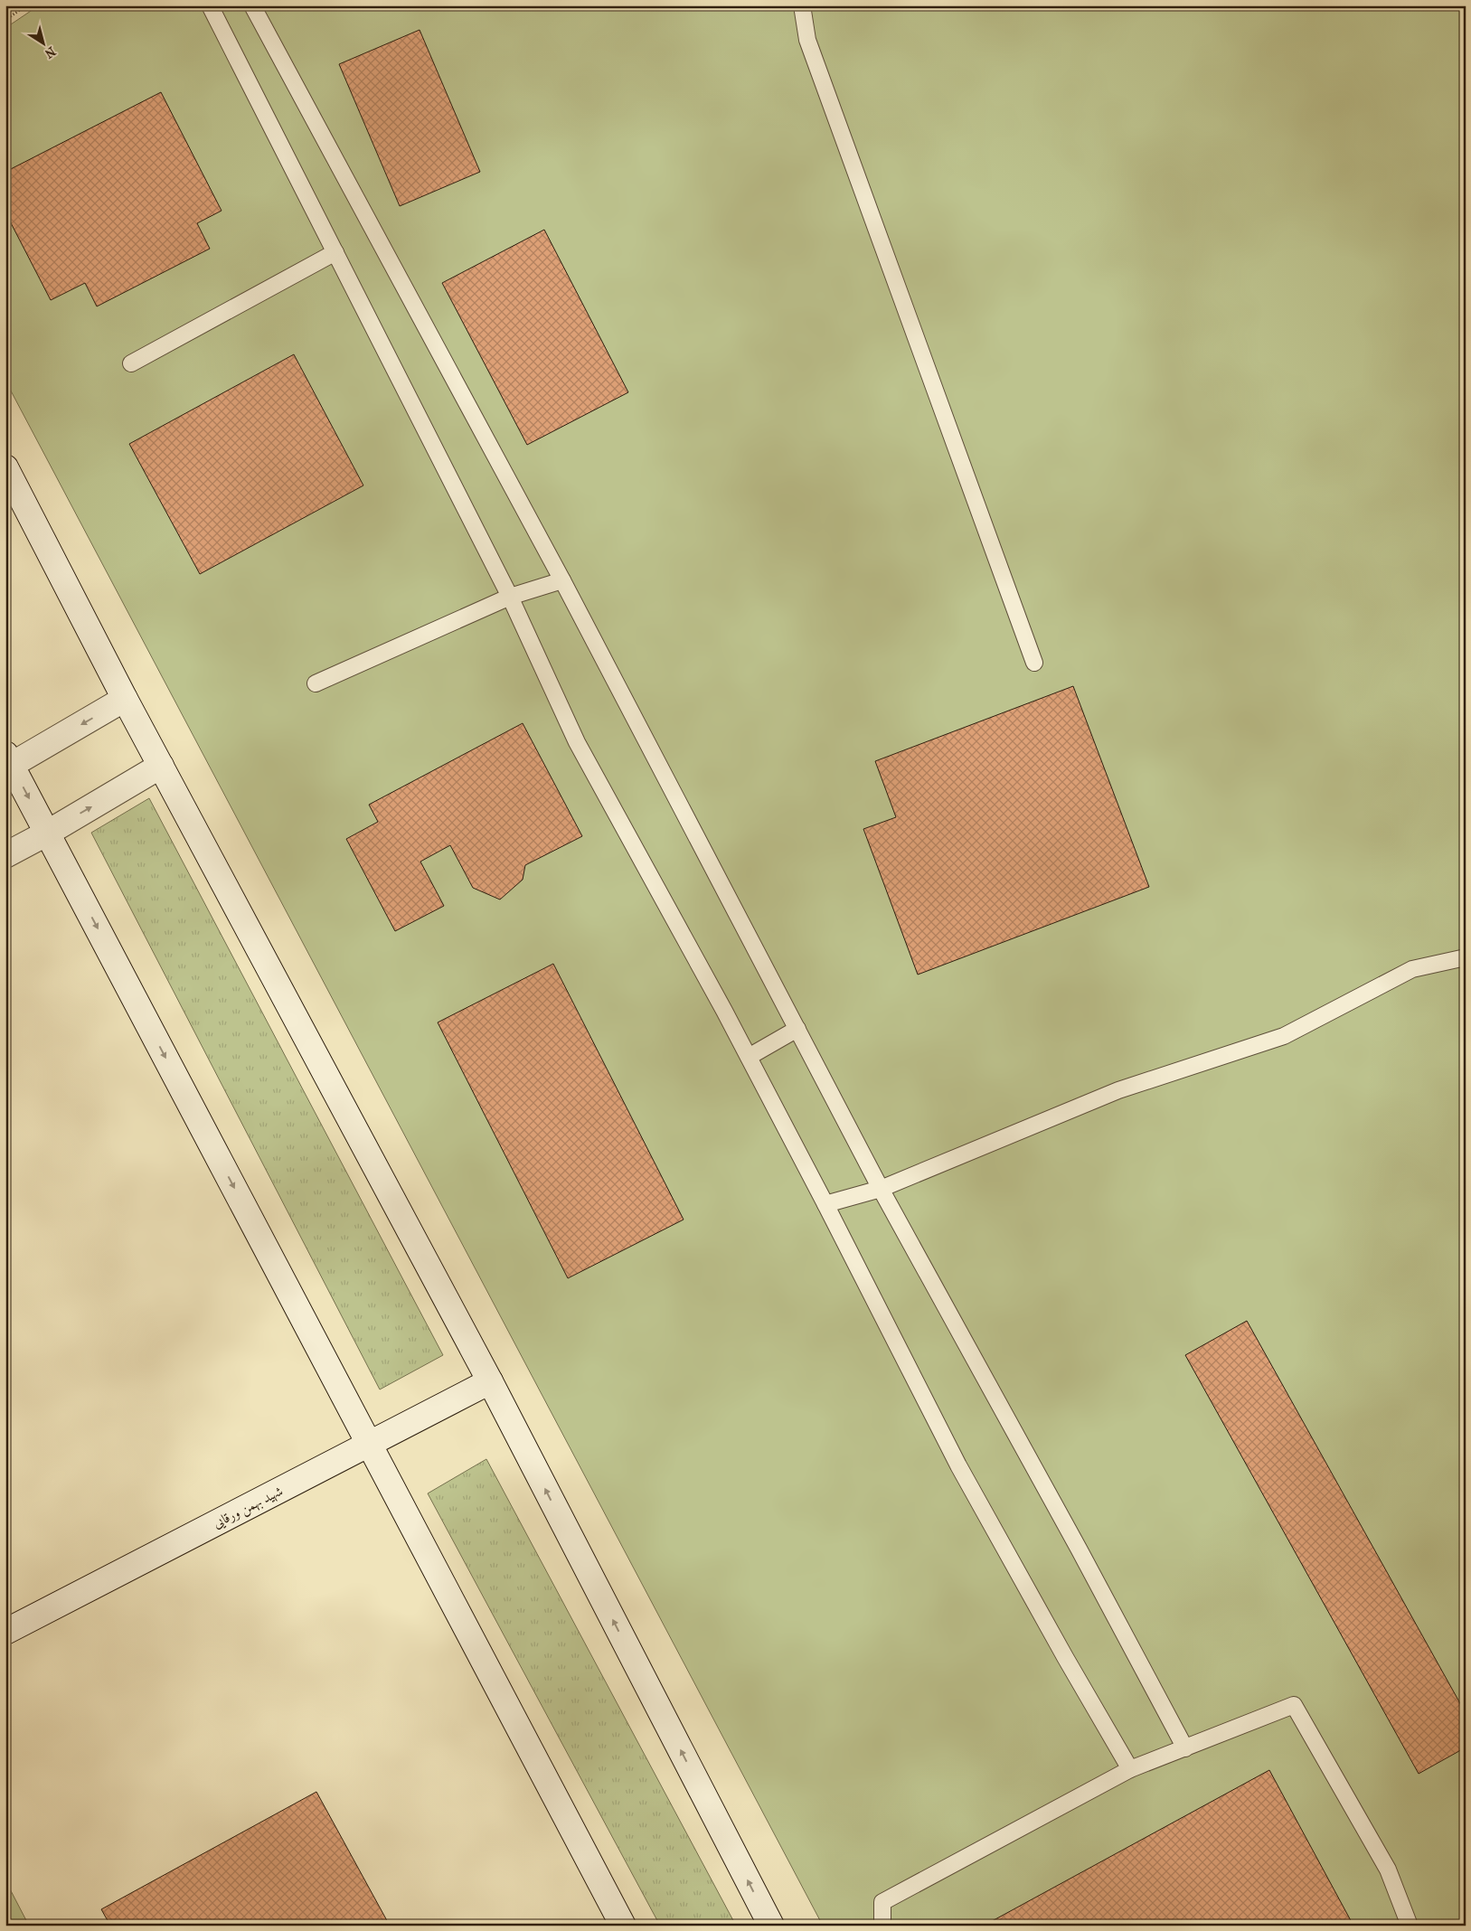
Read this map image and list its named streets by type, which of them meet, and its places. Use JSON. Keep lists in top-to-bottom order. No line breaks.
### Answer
{"streets":{"street":["شهید بهمن ورقایی"]},"north":"bottom right"}
